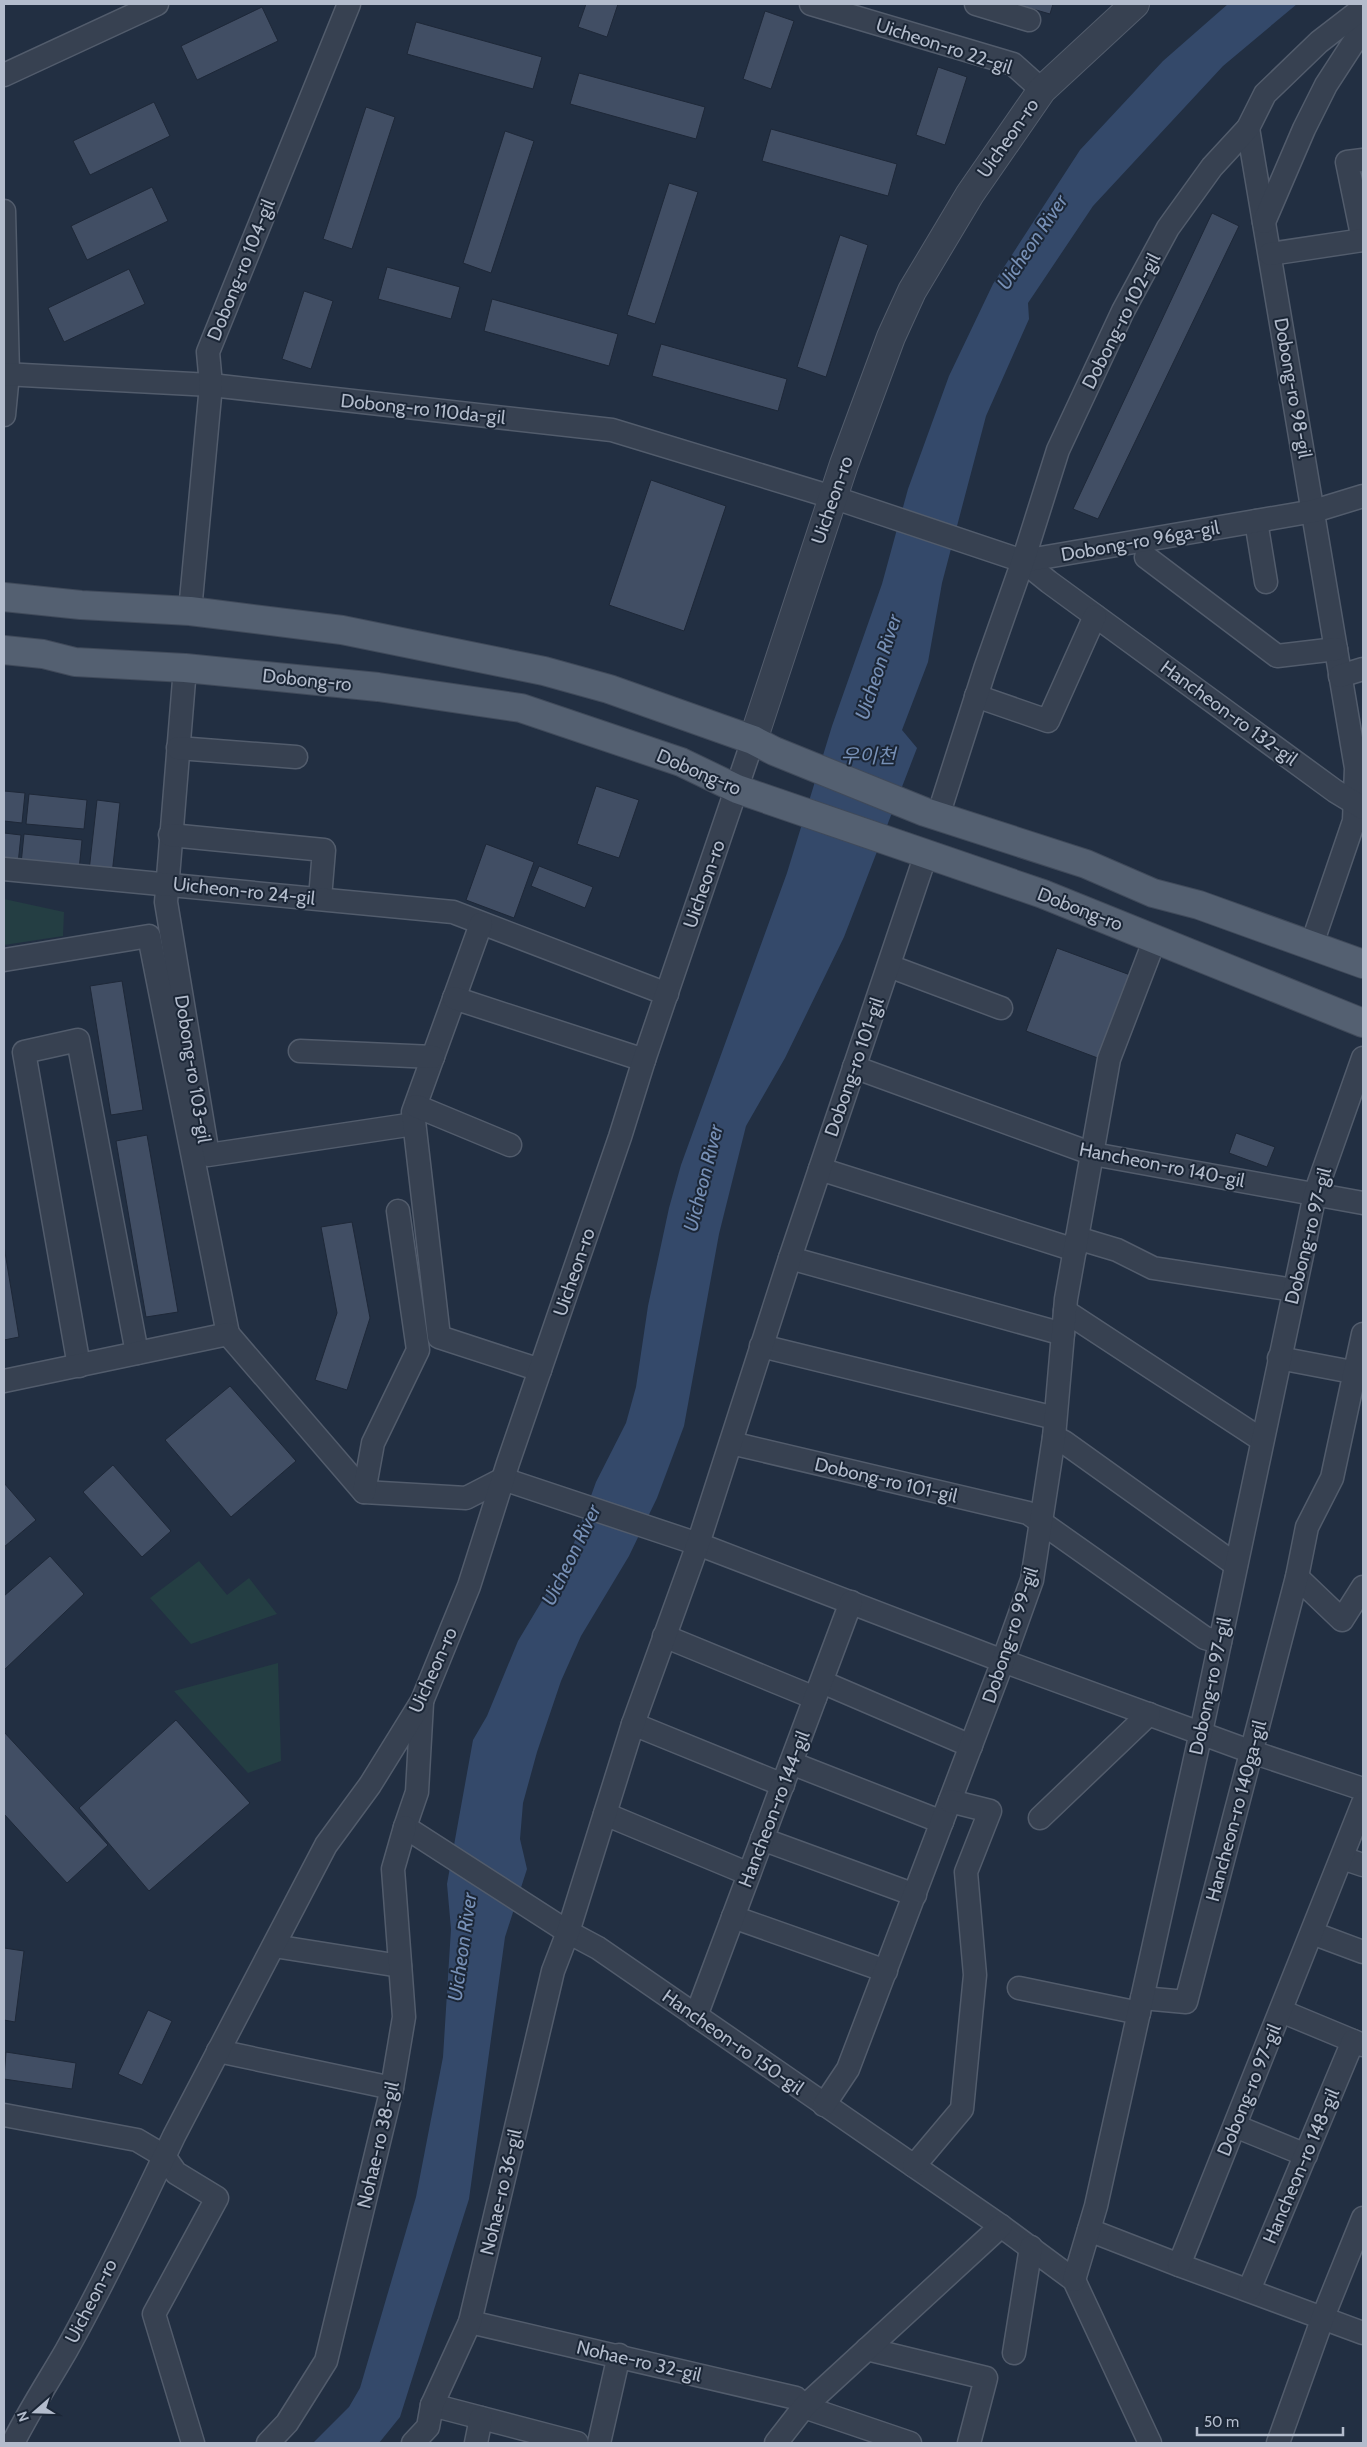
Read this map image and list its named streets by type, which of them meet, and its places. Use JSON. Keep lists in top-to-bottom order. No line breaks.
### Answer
{"streets":{"main road":["Dobong-ro"],"street":["Uicheon-ro 22-gil","Uicheon-ro","Dobong-ro 104-gil","Dobong-ro 102-gil","Dobong-ro 98-gil","Dobong-ro 110da-gil","Dobong-ro 96ga-gil","Hancheon-ro 132-gil","Uicheon-ro 24-gil","Dobong-ro 101-gil","Dobong-ro 103-gil","Hancheon-ro 140-gil","Dobong-ro 97-gil","Dobong-ro 99-gil","Hancheon-ro 144-gil","Hancheon-ro 140ga-gil","Hancheon-ro 150-gil","Nohae-ro 38-gil","Hancheon-ro 148-gil","Nohae-ro 36-gil","Nohae-ro 32-gil"]},"crossings":[["Uicheon-ro 22-gil","Uicheon-ro"],["Uicheon-ro","Dobong-ro 110da-gil"],["Uicheon-ro","Dobong-ro"],["Uicheon-ro","Uicheon-ro 24-gil"],["Dobong-ro 104-gil","Dobong-ro 110da-gil"],["Dobong-ro 102-gil","Dobong-ro 98-gil"],["Dobong-ro 102-gil","Dobong-ro 110da-gil"],["Dobong-ro 102-gil","Dobong-ro 96ga-gil"],["Dobong-ro 102-gil","Hancheon-ro 132-gil"],["Dobong-ro 98-gil","Dobong-ro 96ga-gil"],["Dobong-ro 98-gil","Hancheon-ro 132-gil"],["Dobong-ro 110da-gil","Dobong-ro 96ga-gil"],["Dobong-ro 110da-gil","Hancheon-ro 132-gil"],["Dobong-ro 96ga-gil","Hancheon-ro 132-gil"],["Dobong-ro","Dobong-ro 101-gil"],["Dobong-ro","Dobong-ro 103-gil"],["Dobong-ro","Dobong-ro 99-gil"],["Uicheon-ro 24-gil","Dobong-ro 103-gil"],["Dobong-ro 101-gil","Hancheon-ro 140-gil"],["Dobong-ro 101-gil","Dobong-ro 99-gil"],["Dobong-ro 101-gil","Hancheon-ro 150-gil"],["Dobong-ro 101-gil","Nohae-ro 36-gil"],["Hancheon-ro 140-gil","Dobong-ro 97-gil"],["Hancheon-ro 140-gil","Dobong-ro 99-gil"],["Dobong-ro 97-gil","Hancheon-ro 140ga-gil"],["Dobong-ro 97-gil","Hancheon-ro 150-gil"],["Dobong-ro 99-gil","Hancheon-ro 150-gil"],["Hancheon-ro 144-gil","Hancheon-ro 150-gil"],["Hancheon-ro 150-gil","Nohae-ro 38-gil"],["Hancheon-ro 150-gil","Nohae-ro 36-gil"],["Nohae-ro 36-gil","Nohae-ro 32-gil"]],"water":["Uicheon River","우이천"],"scale_bar":"50 m","north":"left"}
